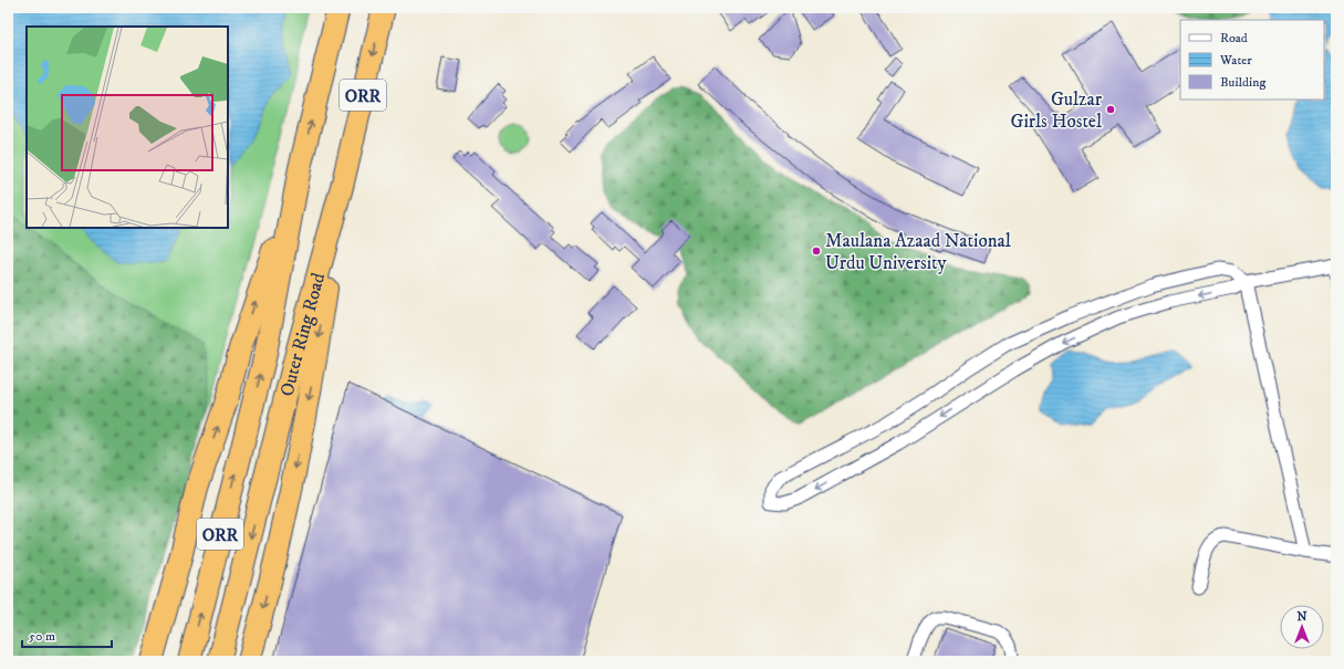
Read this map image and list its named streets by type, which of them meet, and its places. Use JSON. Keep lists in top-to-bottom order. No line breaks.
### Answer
{"streets":{"highway":["ORR","Outer Ring Road"]},"crossings":[["ORR","Outer Ring Road"]],"places":["Gulzar Girls Hostel","Maulana Azaad National Urdu University"],"legend":["Road","Water","Building"],"scale_bar":"50 m","north":"top"}
